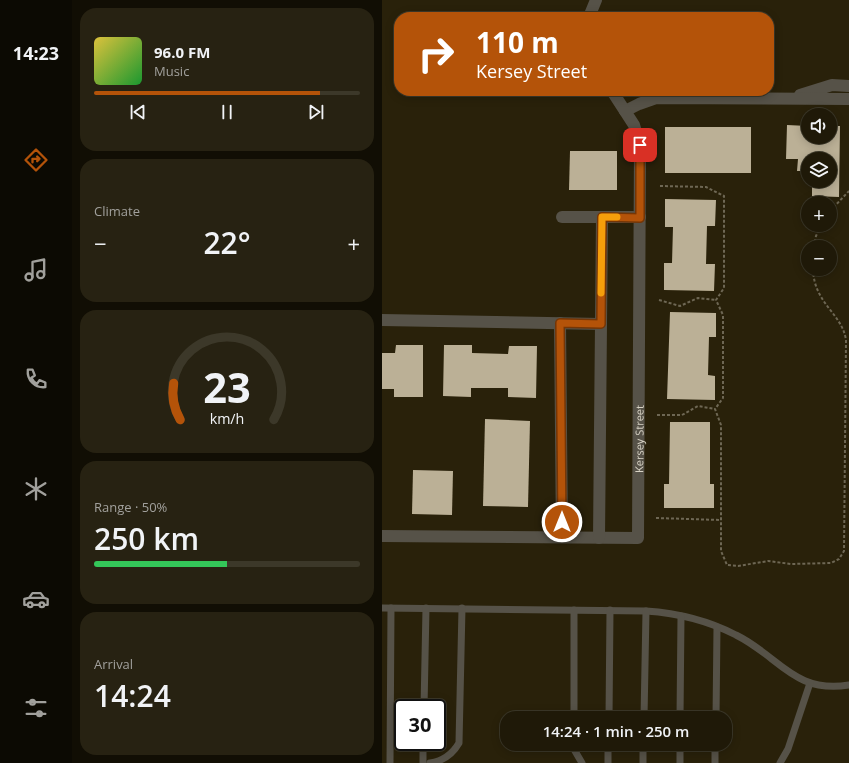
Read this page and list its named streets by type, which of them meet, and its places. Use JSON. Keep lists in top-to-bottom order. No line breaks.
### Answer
{"streets":{"street":["Kersey Street"]},"page":{"tabs":"14:23","turn":["110 m","Kersey Street"],"song":["96.0 FM","Music"],"map_buttons":["+","−"],"tile":["Climate",["Range · 50%","250 km"],["Arrival","14:24"]],"heat":["−","22°","+"],"limit":"30","trip":"14:24 · 1 min · 250 m","gauge":["23","km/h"]}}
